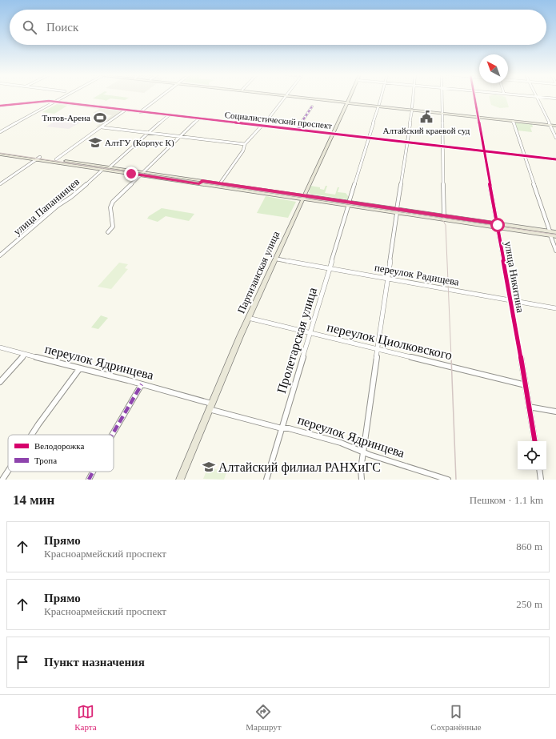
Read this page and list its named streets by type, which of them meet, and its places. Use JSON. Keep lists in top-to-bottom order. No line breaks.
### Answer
{"streets":{"main road":["Партизанская улица"],"street":["Социалистический проспект","улица Папанинцев","переулок Радищева","улица Никитина","Пролетарская улица","переулок Циолковского","переулок Ядринцева"]},"crossings":[["Социалистический проспект","Партизанская улица"],["Социалистический проспект","улица Никитина"],["Социалистический проспект","Пролетарская улица"],["Партизанская улица","переулок Радищева"],["Партизанская улица","переулок Циолковского"],["Партизанская улица","переулок Ядринцева"],["переулок Радищева","улица Никитина"],["переулок Радищева","Пролетарская улица"],["улица Никитина","переулок Циолковского"],["Пролетарская улица","переулок Циолковского"],["Пролетарская улица","переулок Ядринцева"]],"places":{"public building":["Алтайский краевой суд"],"sports":["Титов-Арена"],"school or university":["АлтГУ (Корпус К)","Алтайский филиал РАНХиГС"]},"legend":["Велодорожка","Тропа"],"north":"top left","page":{"search":"Поиск","heading":["14 мин","Пешком · 1.1 km"],"list":[["Прямо","Красноармейский проспект","860 m"],["Прямо","Красноармейский проспект","250 m"],"Пункт назначения"],"nav":["Карта","Маршрут","Сохранённые"]}}
